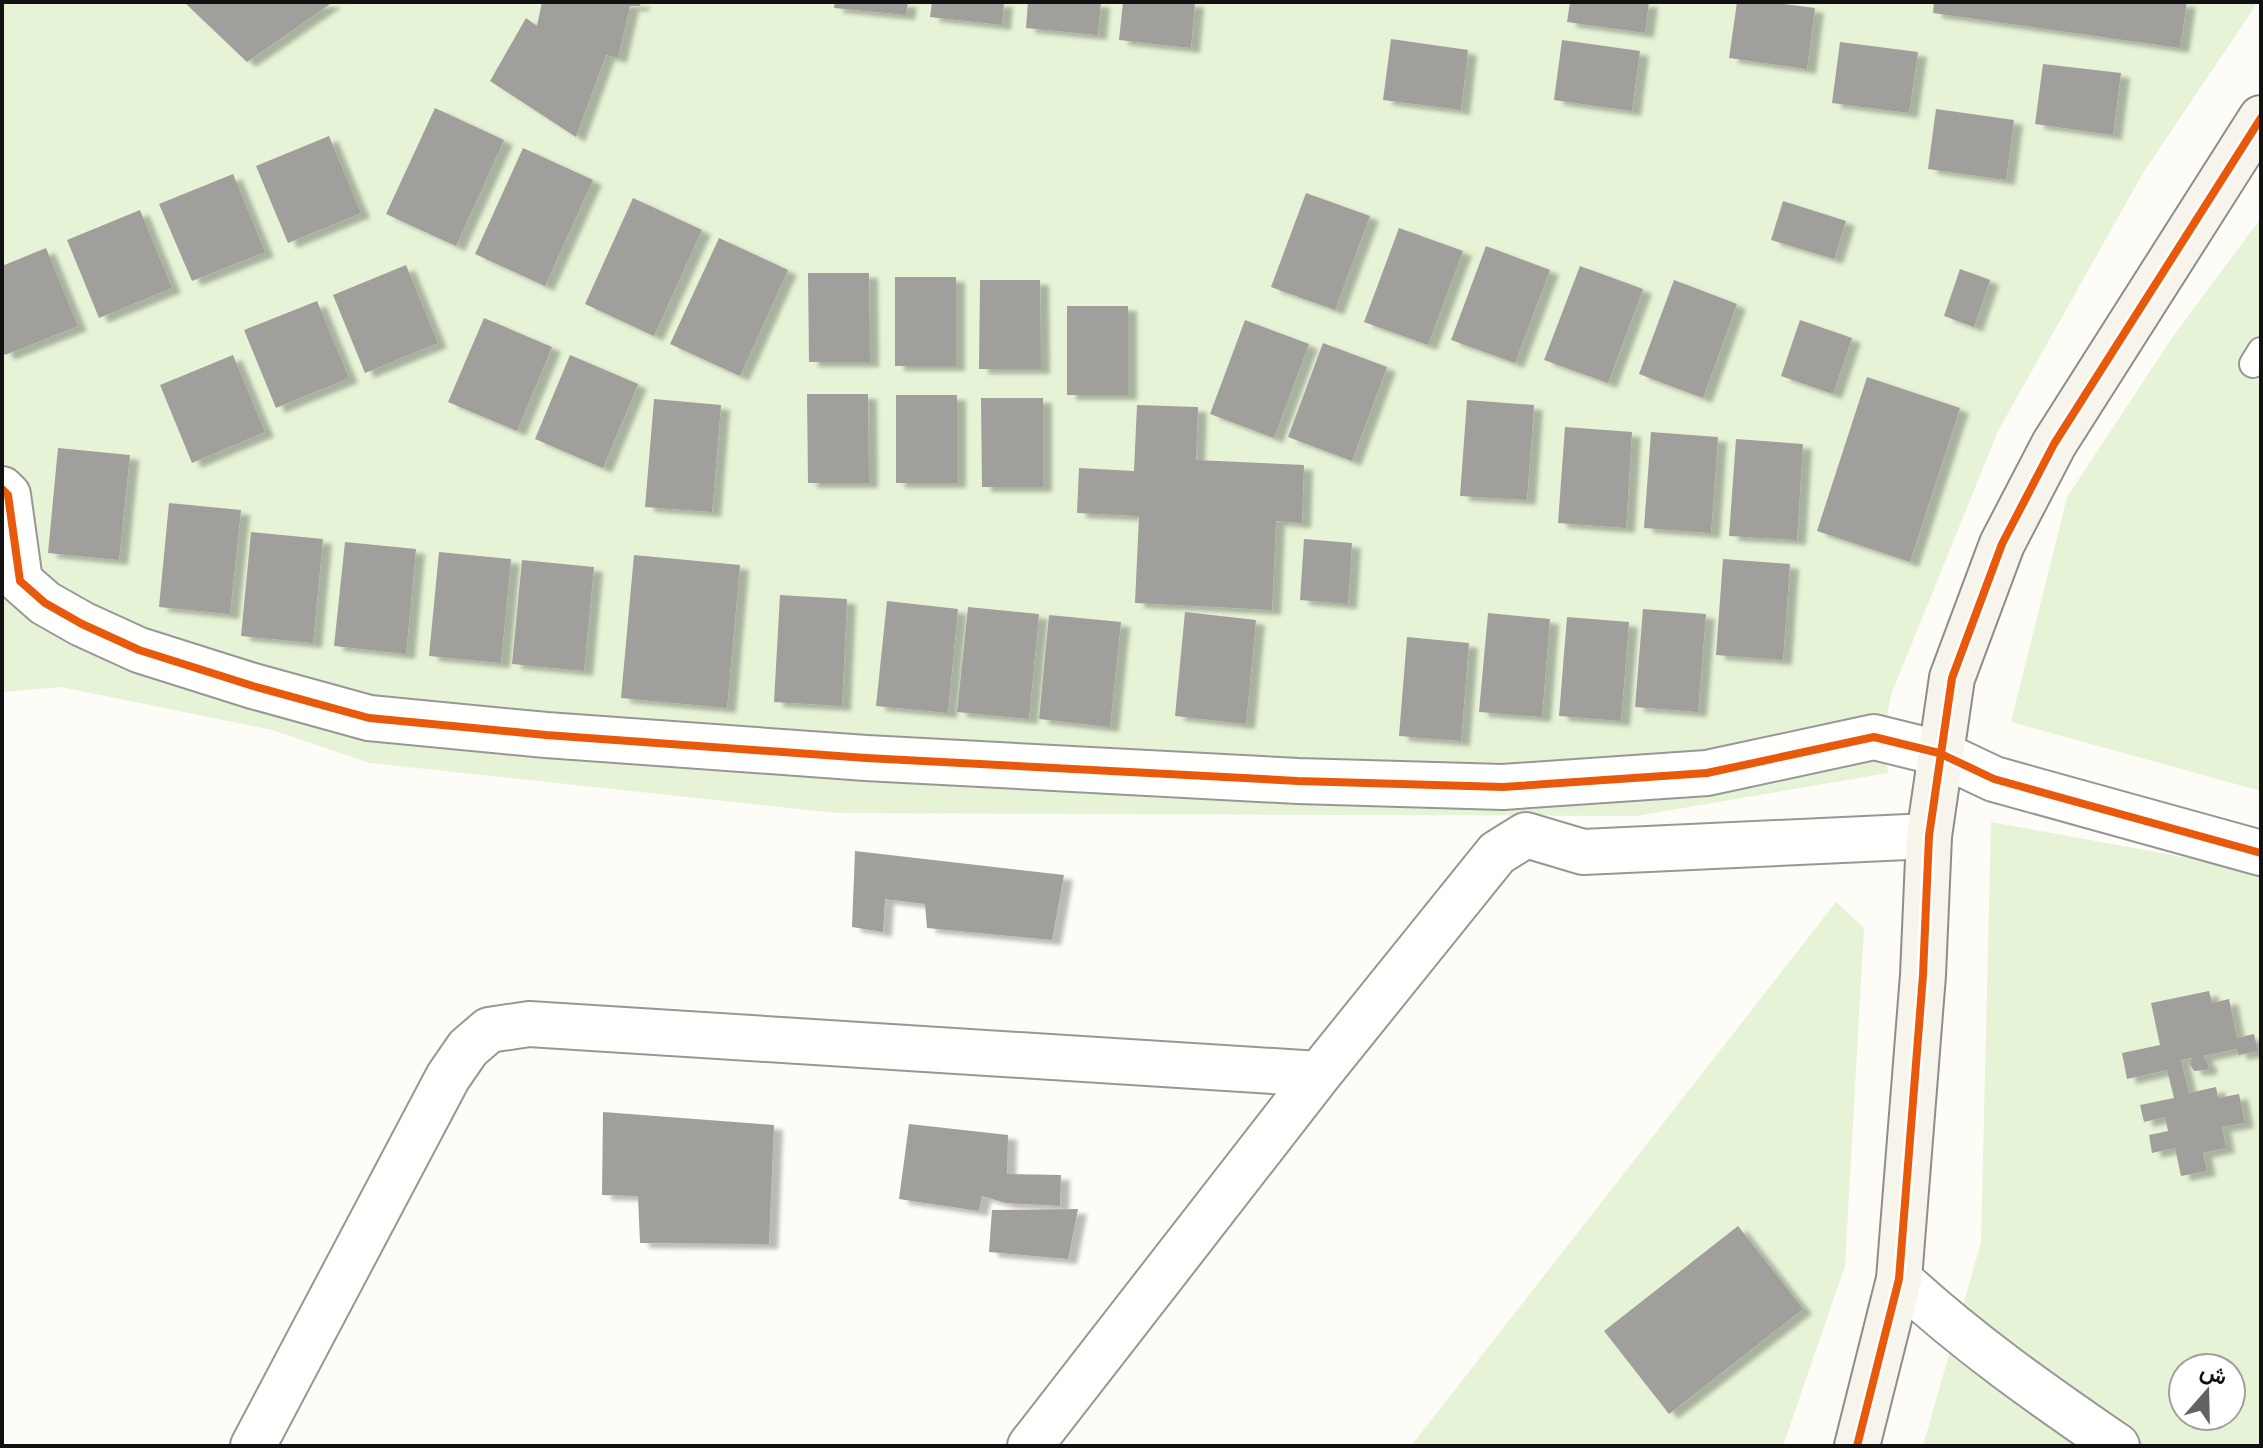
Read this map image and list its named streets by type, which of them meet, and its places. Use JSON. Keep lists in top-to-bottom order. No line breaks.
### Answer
{"north":"top"}
